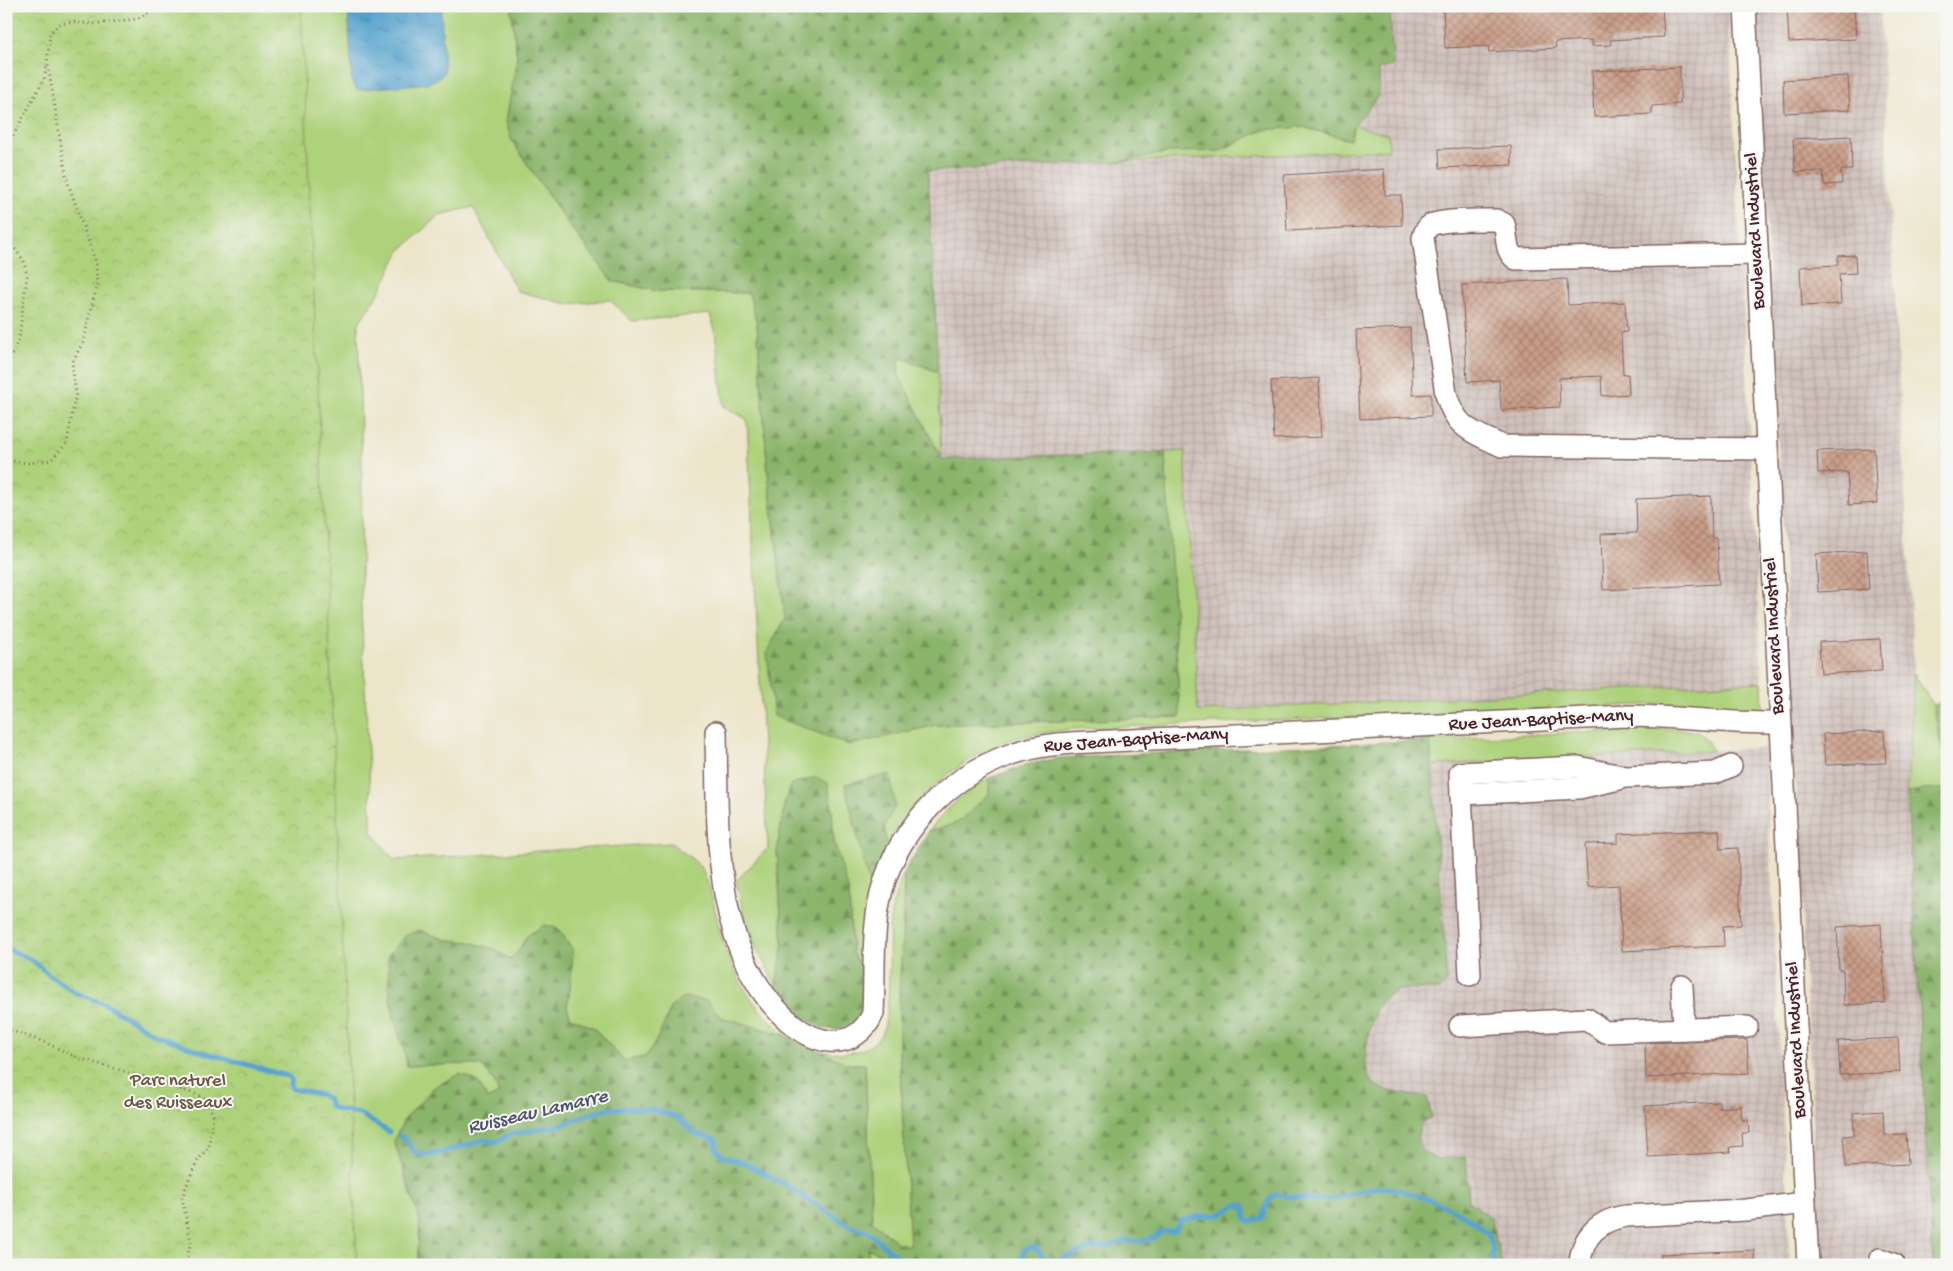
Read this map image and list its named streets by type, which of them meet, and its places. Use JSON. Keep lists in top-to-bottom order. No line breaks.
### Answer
{"streets":{"street":["Boulevard Industriel","Rue Jean-Baptise-Many"]},"crossings":[["Boulevard Industriel","Rue Jean-Baptise-Many"]],"water":["Ruisseau Lamarre"],"parks":["Parc naturel des Ruisseaux"]}
